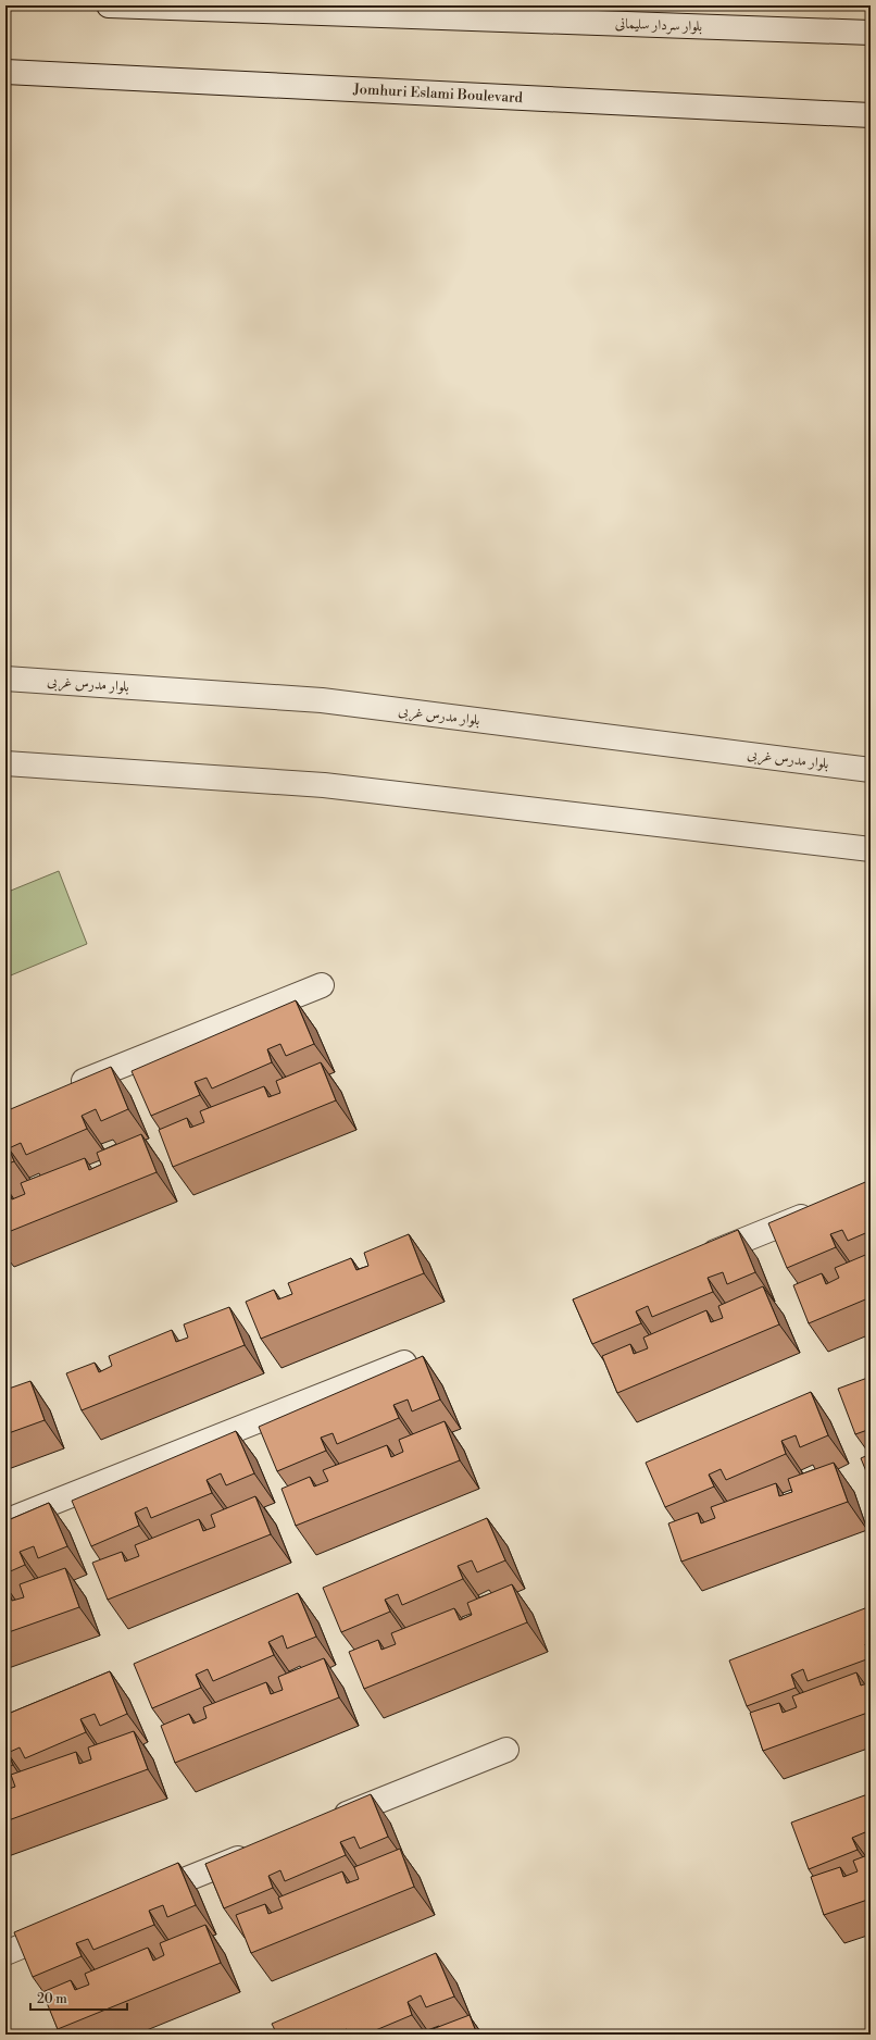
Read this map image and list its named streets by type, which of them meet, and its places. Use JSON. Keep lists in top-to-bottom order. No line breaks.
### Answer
{"streets":{"street":["بلوار سردار سلیمانی","Jomhuri Eslami Boulevard","بلوار مدرس غربی"]},"scale_bar":"20 m"}
